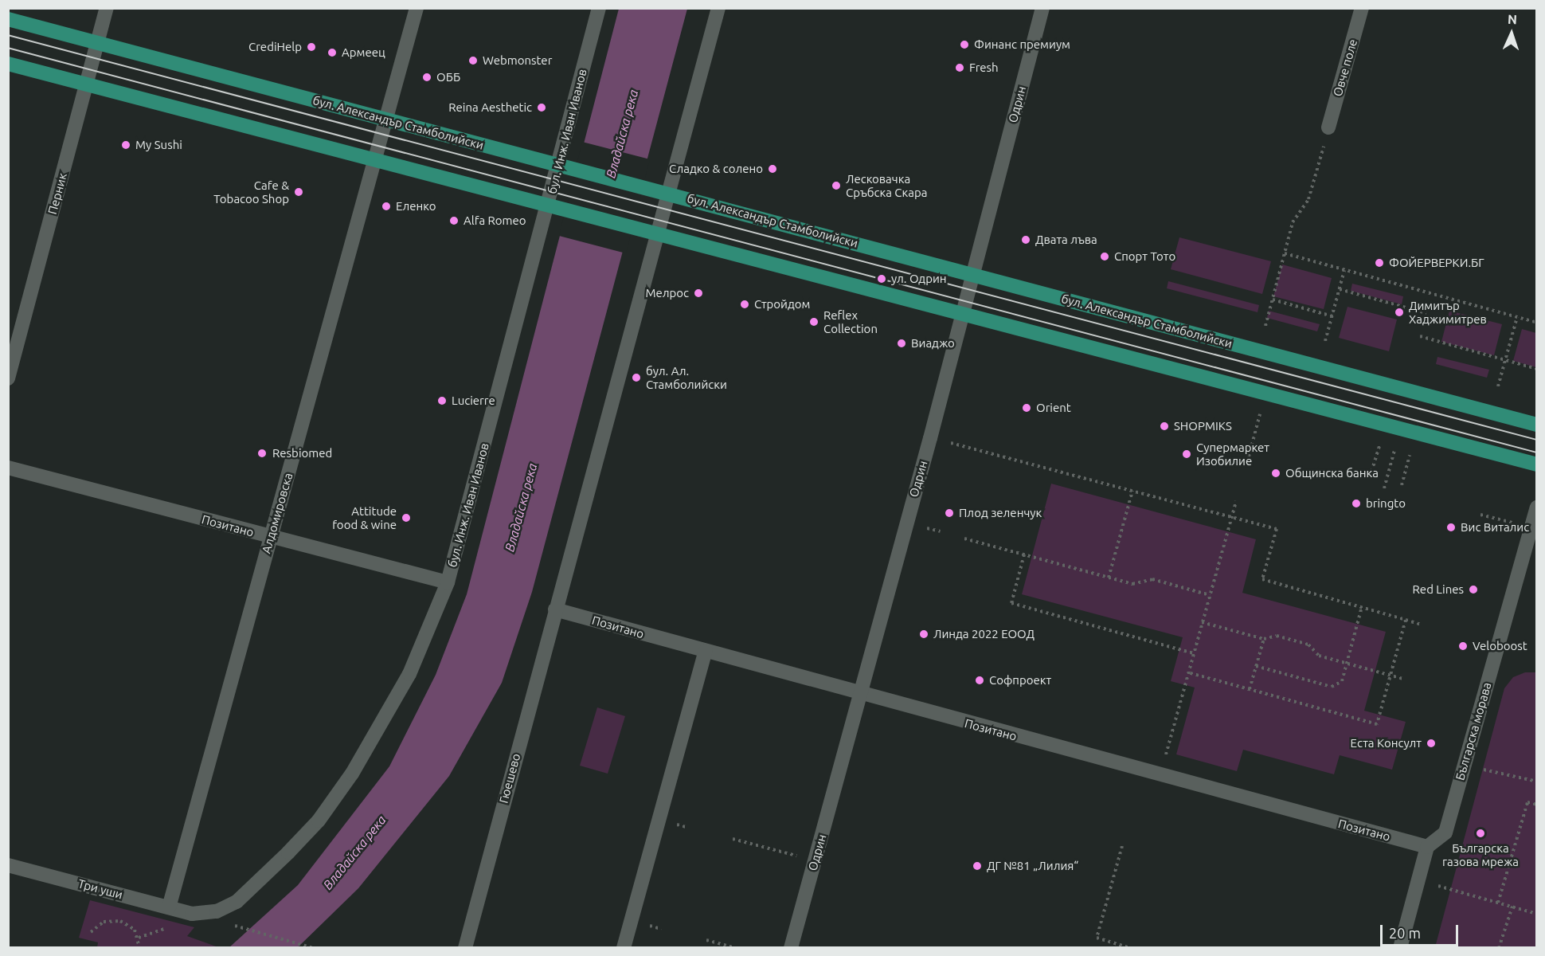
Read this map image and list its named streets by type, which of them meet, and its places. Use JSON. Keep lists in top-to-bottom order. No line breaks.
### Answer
{"streets":{"main road":["бул. Александър Стамболийски"],"street":["Овче поле","Одрин","бул. Инж. Иван Иванов","Перник","Алдомировска","Позитано","Българска морава","Гюешево","Три уши"]},"crossings":[["Одрин","бул. Александър Стамболийски"],["Одрин","Позитано"],["бул. Александър Стамболийски","бул. Инж. Иван Иванов"],["бул. Александър Стамболийски","Перник"],["бул. Александър Стамболийски","Алдомировска"],["бул. Инж. Иван Иванов","Позитано"],["бул. Инж. Иван Иванов","Три уши"],["Алдомировска","Позитано"],["Алдомировска","Три уши"],["Позитано","Българска морава"],["Позитано","Гюешево"]],"water":["Владайска река"],"places":["Финанс премиум","CrediHelp","Армеец","Webmonster","Fresh","ОББ","Reina Aesthetic","My Sushi","Сладко & солено","Лесковачка Сръбска Скара","Cafe & Tobacoo Shop","Еленко","Alfa Romeo","Двата лъва","Спорт Тото","ФОЙЕРВЕРКИ.БГ","ул. Одрин","Мелрос","Стройдом","Димитър Хаджимитрев","Reflex Collection","Виаджо","бул. Ал. Стамболийски","Lucierre","Orient","SHOPMIKS","Resbiomed","Супермаркет Изобилие","Общинска банка","bringto","Плод зеленчук","Attitude food & wine","Вис Виталис","Red Lines","Линда 2022 ЕООД","Veloboost","Софпроект","Еста Консулт","Българска газова мрежа","ДГ №81 „Лилия“"],"scale_bar":"20 m","north":"top"}
